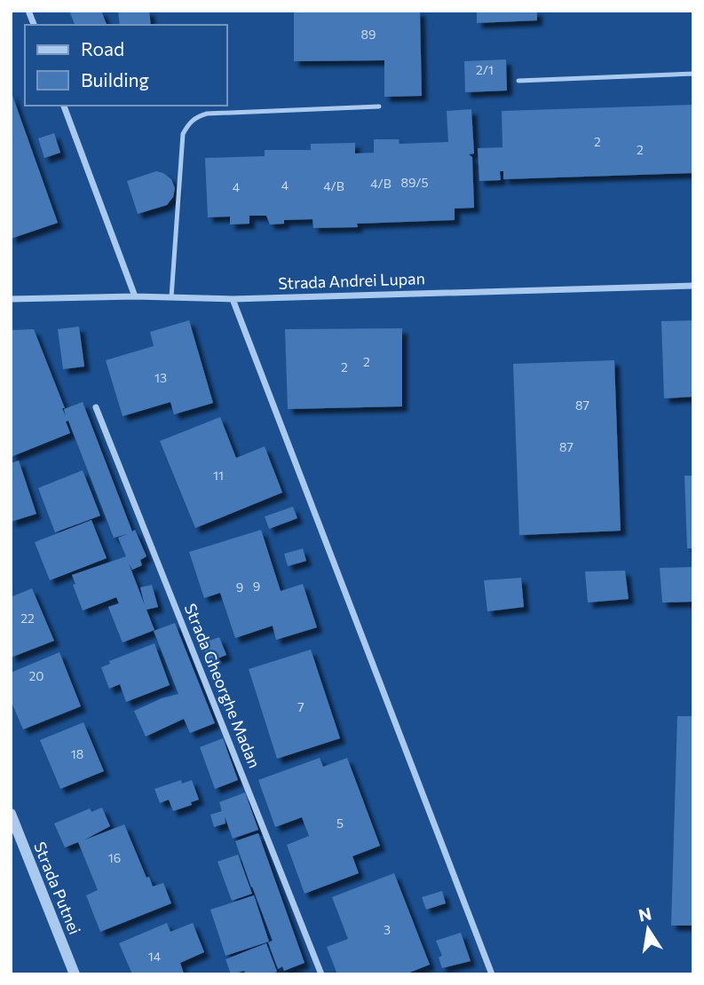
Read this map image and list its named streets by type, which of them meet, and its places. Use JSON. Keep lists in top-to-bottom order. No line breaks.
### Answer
{"streets":{"street":["Strada Andrei Lupan","Strada Gheorghe Madan","Strada Putnei"]},"house_numbers":["89","2/1","2","2","89/5","4/B","4","4/B","4","2","2","13","87","87","11","9","9","22","20","7","18","5","16","3","14"],"legend":["Road","Building"],"north":"top"}
